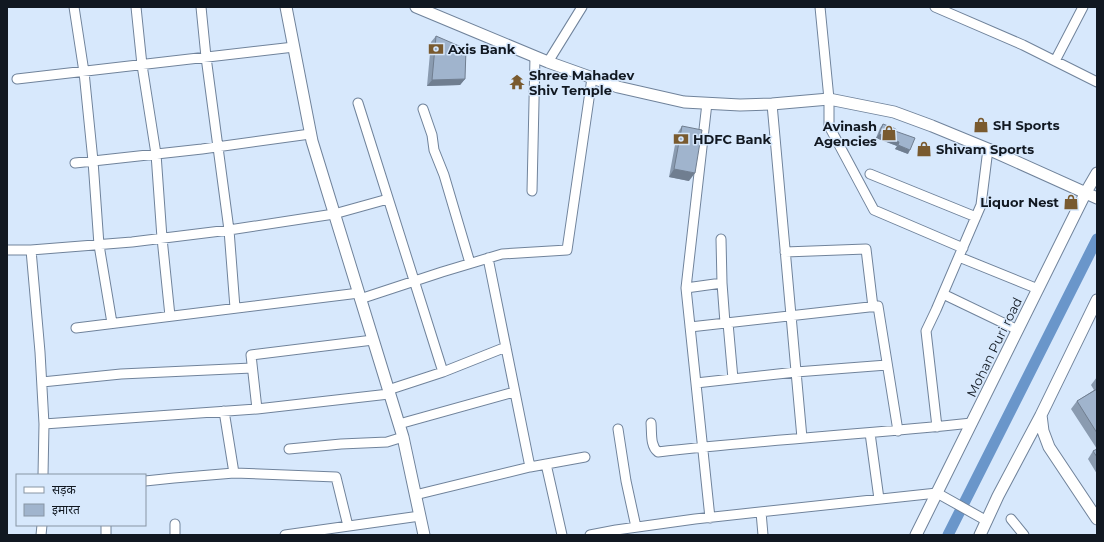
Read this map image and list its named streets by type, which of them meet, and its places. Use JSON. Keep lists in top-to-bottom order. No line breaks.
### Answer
{"streets":{"street":["Mohan Puri road"]},"places":{"bank":["Axis Bank","HDFC Bank"],"temple":["Shree Mahadev Shiv Temple"],"shop":["SH Sports","Avinash Agencies","Shivam Sports","Liquor Nest"]},"legend":["सड़क","इमारत"]}
